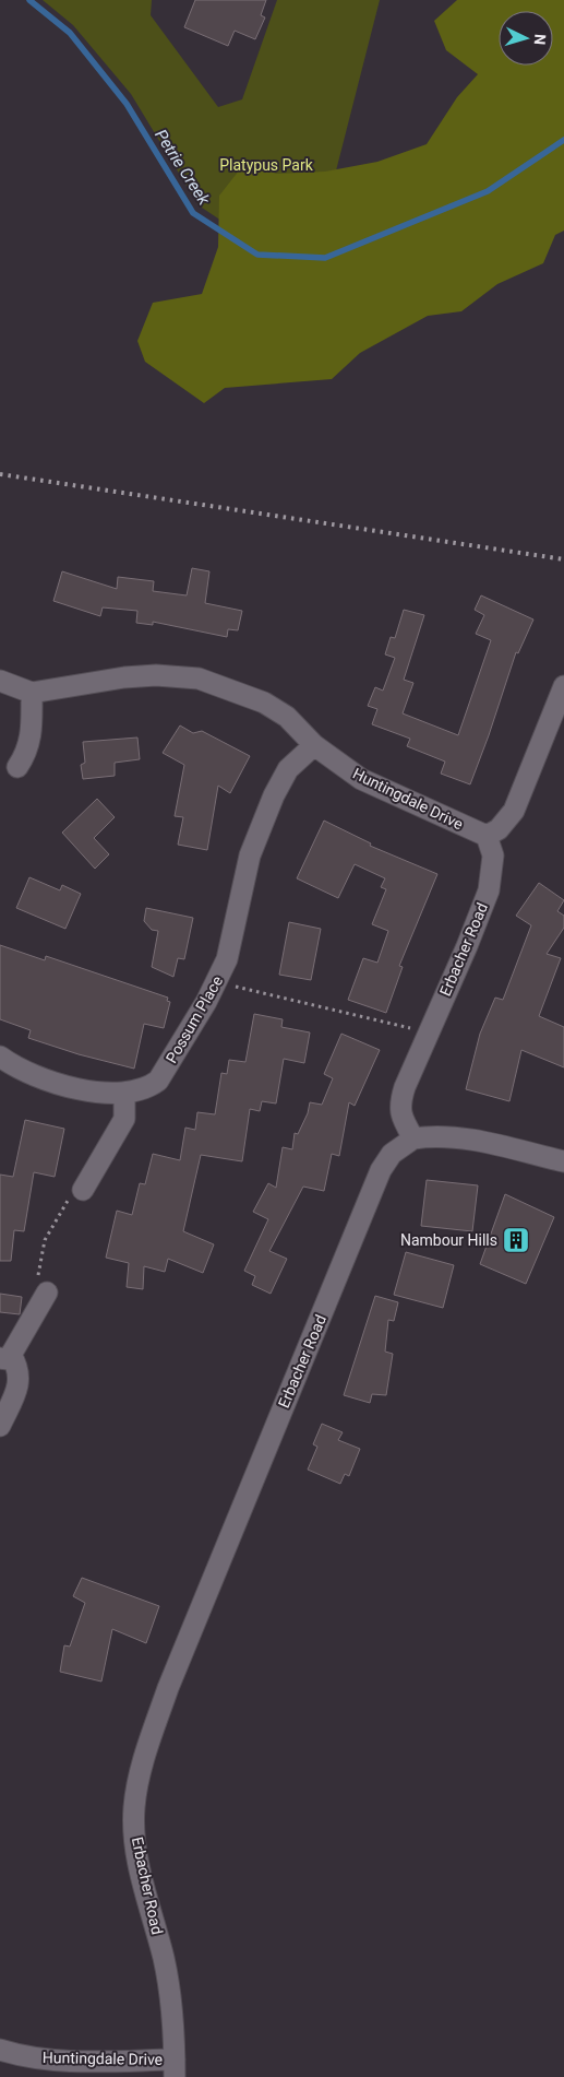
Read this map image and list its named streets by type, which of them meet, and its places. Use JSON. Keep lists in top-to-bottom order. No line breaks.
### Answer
{"streets":{"street":["Huntingdale Drive","Erbacher Road","Possum Place"]},"crossings":[["Huntingdale Drive","Erbacher Road"],["Huntingdale Drive","Possum Place"]],"water":["Petrie Creek"],"parks":["Platypus Park"],"places":{"building":["Nambour Hills"]},"north":"right"}
